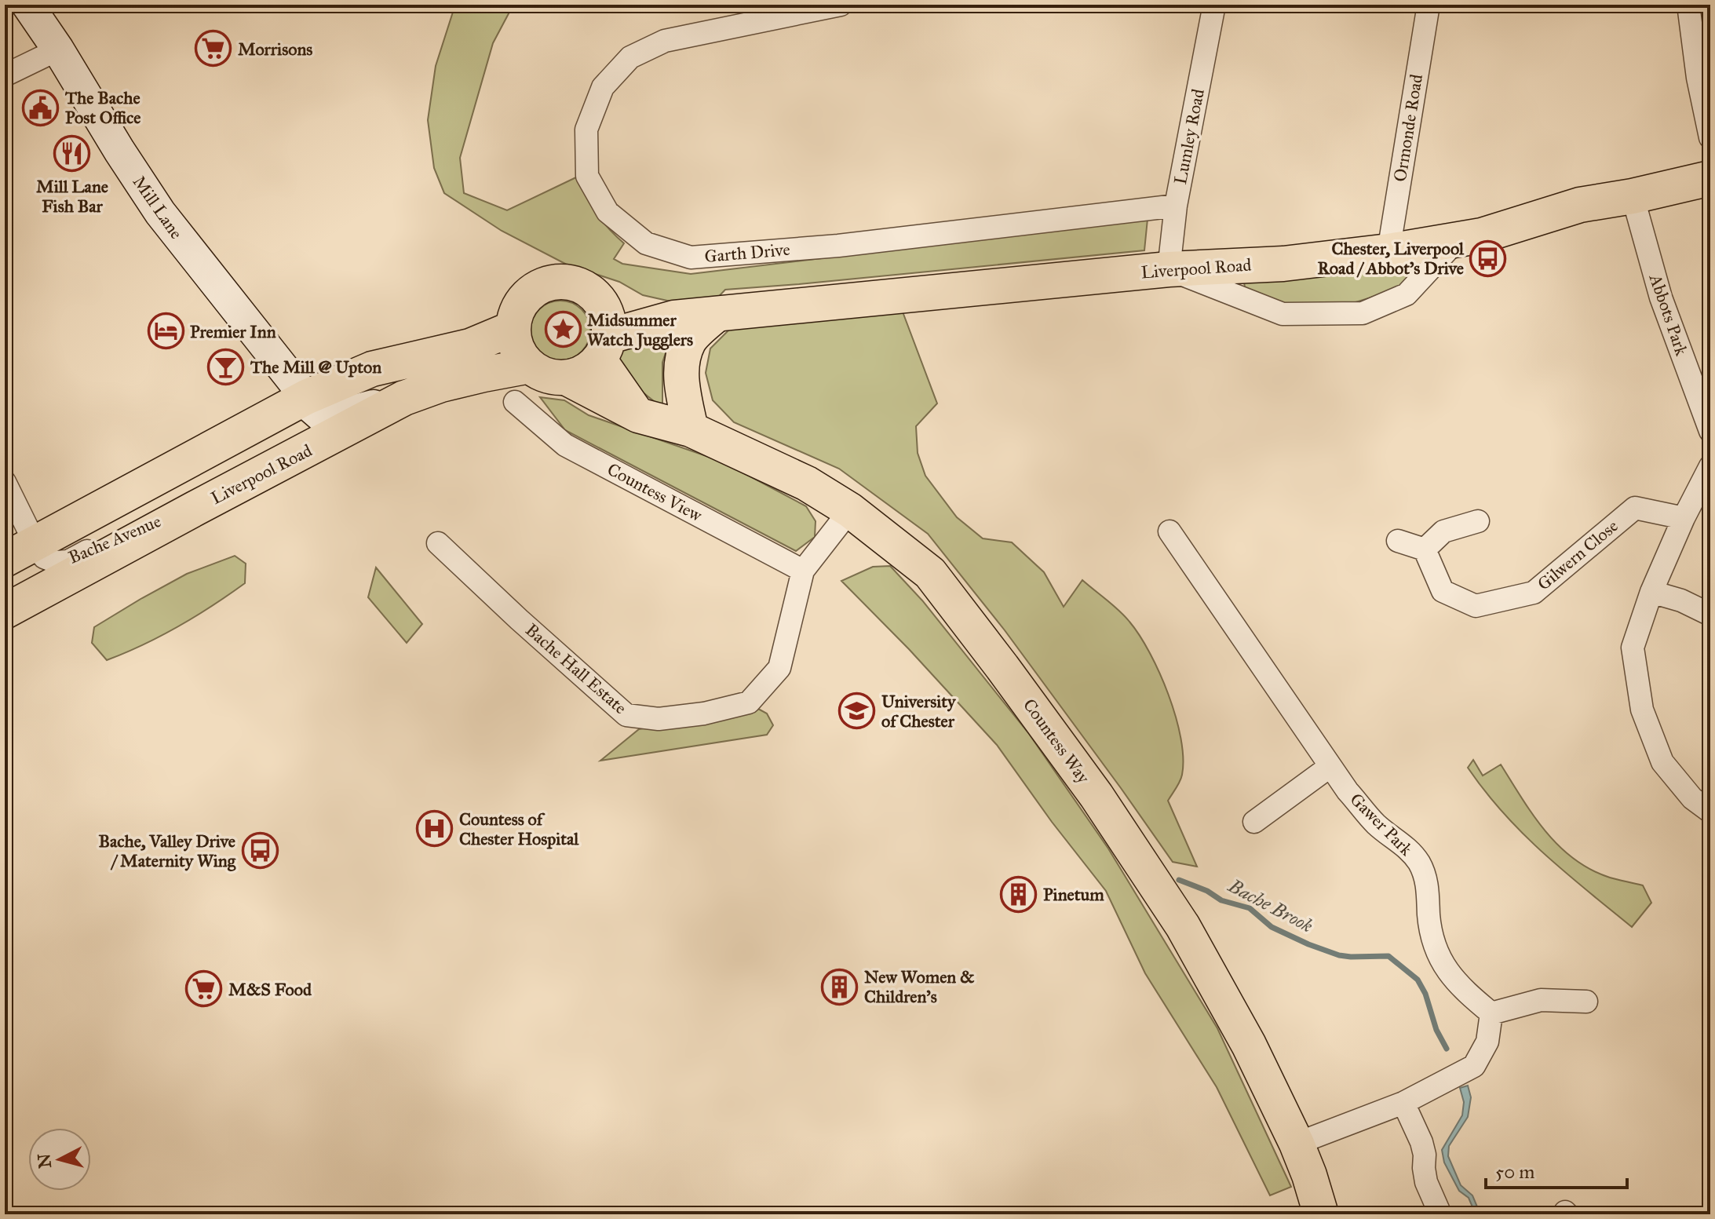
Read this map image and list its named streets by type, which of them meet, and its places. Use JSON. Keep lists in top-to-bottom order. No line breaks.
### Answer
{"streets":{"main road":["Liverpool Road","Countess Way"],"street":["Ormonde Road","Lumley Road","Mill Lane","Garth Drive","Abbots Park","Countess View","Bache Avenue","Gilwern Close","Bache Hall Estate","Gawer Park"]},"crossings":[["Ormonde Road","Liverpool Road"],["Lumley Road","Garth Drive"],["Lumley Road","Liverpool Road"],["Mill Lane","Liverpool Road"],["Liverpool Road","Abbots Park"],["Liverpool Road","Bache Avenue"],["Liverpool Road","Countess Way"],["Countess View","Bache Hall Estate"],["Bache Hall Estate","Countess Way"]],"water":["Bache Brook"],"places":{"supermarket":["Morrisons","M&S Food"],"public building":["The Bache Post Office"],"restaurant":["Mill Lane Fish Bar"],"bus stop":["Chester, Liverpool Road / Abbot's Drive","Bache, Valley Drive / Maternity Wing"],"place":["Midsummer Watch Jugglers"],"hotel":["Premier Inn"],"bar":["The Mill @ Upton"],"school or university":["University of Chester"],"hospital":["Countess of Chester Hospital"],"building":["Pinetum","New Women & Children's"]},"scale_bar":"50 m","north":"left"}
